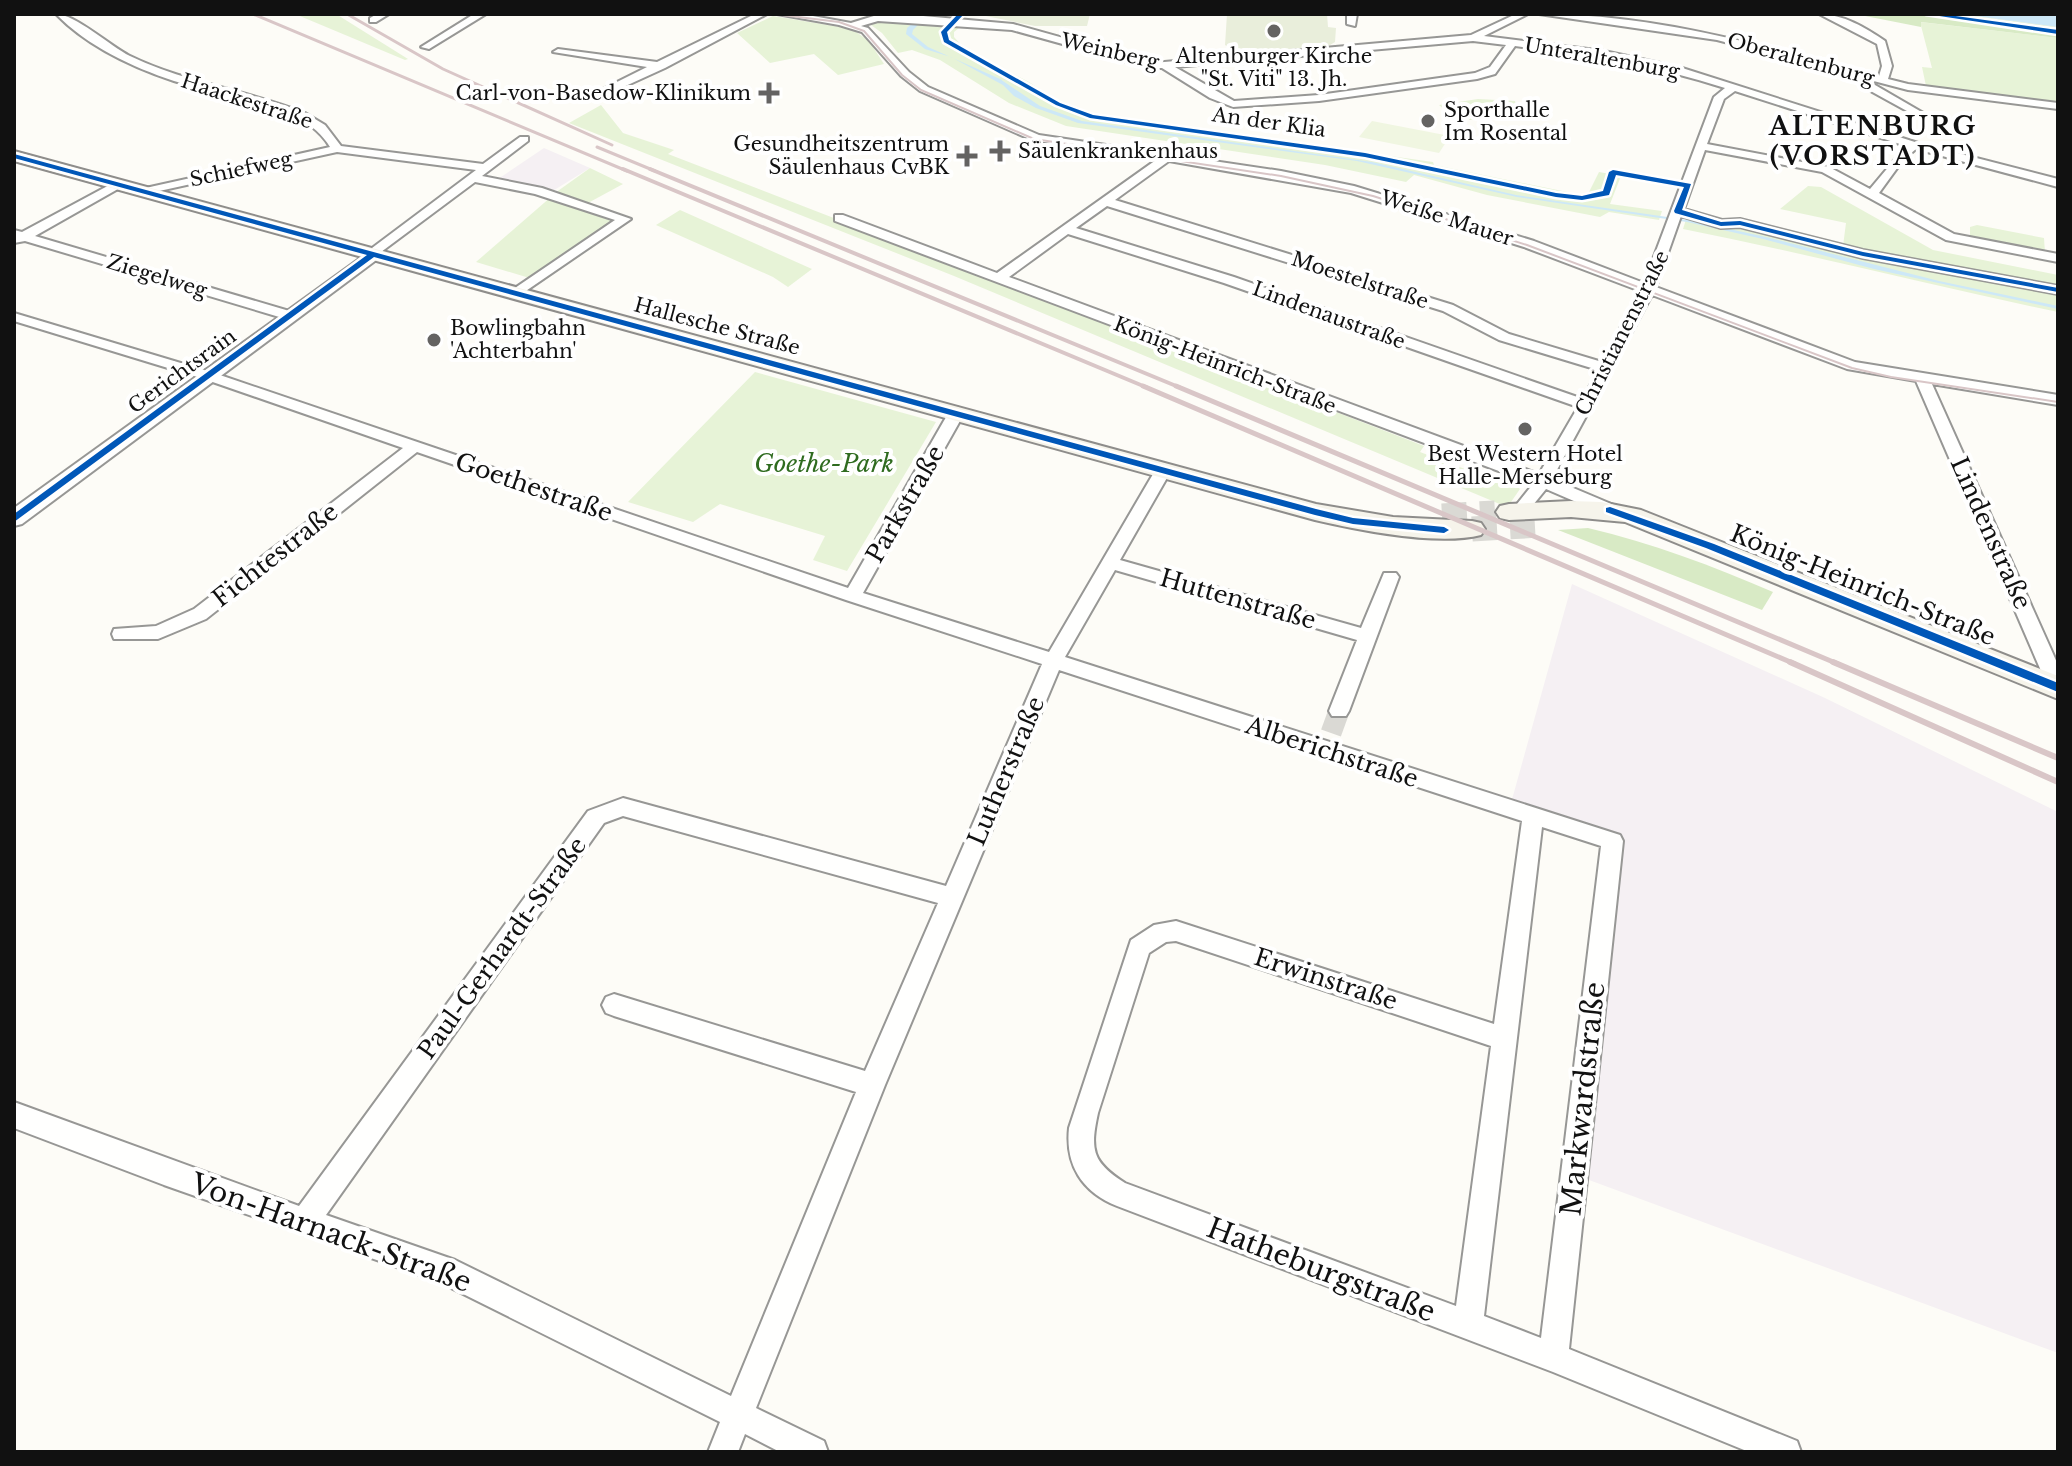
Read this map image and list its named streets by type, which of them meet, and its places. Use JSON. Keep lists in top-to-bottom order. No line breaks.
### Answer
{"streets":{"main road":["Hallesche Straße","König-Heinrich-Straße"],"street":["Weinberg","Unteraltenburg","Oberaltenburg","Haackestraße","Schiefweg","Weiße Mauer","Ziegelweg","Moestelstraße","Lindenaustraße","Christianenstraße","Gerichtsrain","Goethestraße","Parkstraße","Lindenstraße","Fichtestraße","Huttenstraße","Alberichstraße","Lutherstraße","Paul-Gerhardt-Straße","Erwinstraße","Markwardstraße","Von-Harnack-Straße","Hatheburgstraße"],"cycle path":["An der Klia"]},"crossings":[["Weinberg","Unteraltenburg"],["Weinberg","Weiße Mauer"],["Unteraltenburg","Christianenstraße"],["Haackestraße","Schiefweg"],["Haackestraße","Gerichtsrain"],["Schiefweg","Hallesche Straße"],["Weiße Mauer","Christianenstraße"],["Weiße Mauer","Lindenstraße"],["Ziegelweg","Gerichtsrain"],["Moestelstraße","Christianenstraße"],["Lindenaustraße","Christianenstraße"],["Hallesche Straße","Gerichtsrain"],["Hallesche Straße","Parkstraße"],["Hallesche Straße","Lutherstraße"],["Christianenstraße","König-Heinrich-Straße"],["König-Heinrich-Straße","Lindenstraße"],["Gerichtsrain","Goethestraße"],["Goethestraße","Parkstraße"],["Goethestraße","Fichtestraße"],["Goethestraße","Alberichstraße"],["Goethestraße","Lutherstraße"],["Huttenstraße","Lutherstraße"],["Alberichstraße","Lutherstraße"],["Alberichstraße","Markwardstraße"],["Lutherstraße","Paul-Gerhardt-Straße"],["Lutherstraße","Von-Harnack-Straße"],["Paul-Gerhardt-Straße","Von-Harnack-Straße"],["Erwinstraße","Hatheburgstraße"],["Markwardstraße","Hatheburgstraße"]],"districts":["ALTENBURG (VORSTADT)"],"parks":["Goethe-Park"],"places":{"other":["Altenburger Kirche \"St. Viti\" 13. Jh.","Sporthalle Im Rosental","Bowlingbahn 'Achterbahn'","Best Western Hotel Halle-Merseburg"],"health":["Carl-von-Basedow-Klinikum","Säulenkrankenhaus","Gesundheitszentrum Säulenhaus CvBK"]}}
